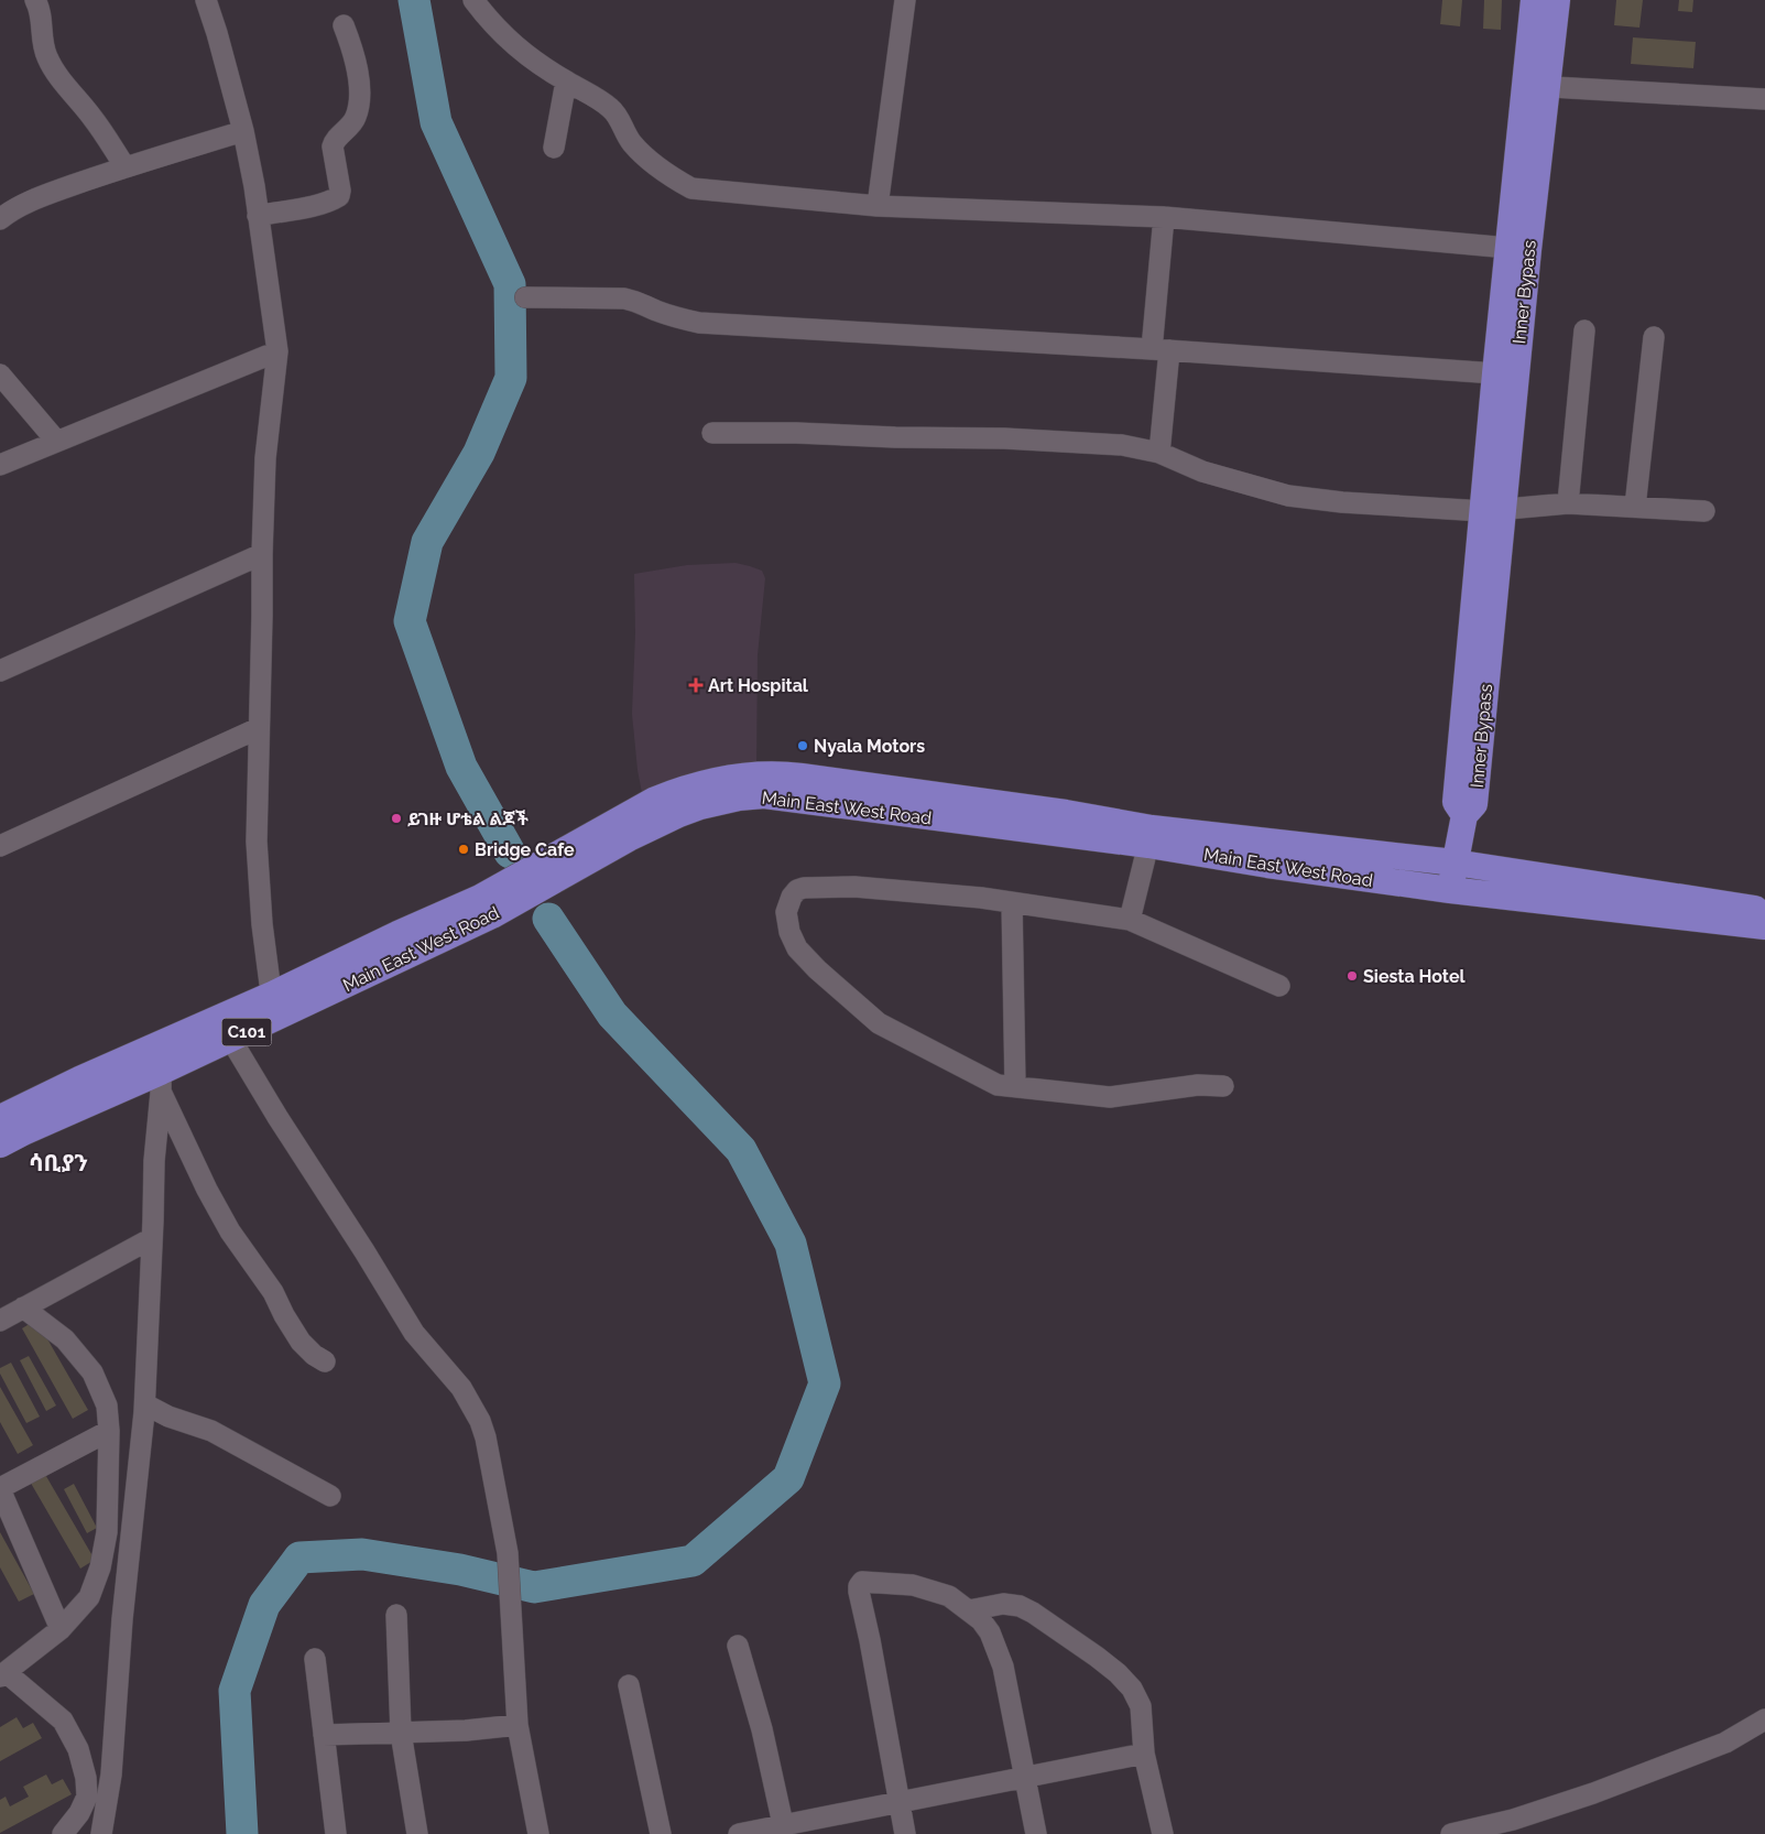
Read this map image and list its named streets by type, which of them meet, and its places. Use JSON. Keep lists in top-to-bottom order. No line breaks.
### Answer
{"streets":{"main road":["Inner Bypass","Main East West Road","C101"]},"crossings":[["Inner Bypass","Main East West Road"]],"districts":["ሳቢያን"],"places":{"health":["Art Hospital"],"other":["Nyala Motors","ይገዙ ሆቴል ልጆች","Bridge Cafe","Siesta Hotel"]}}
